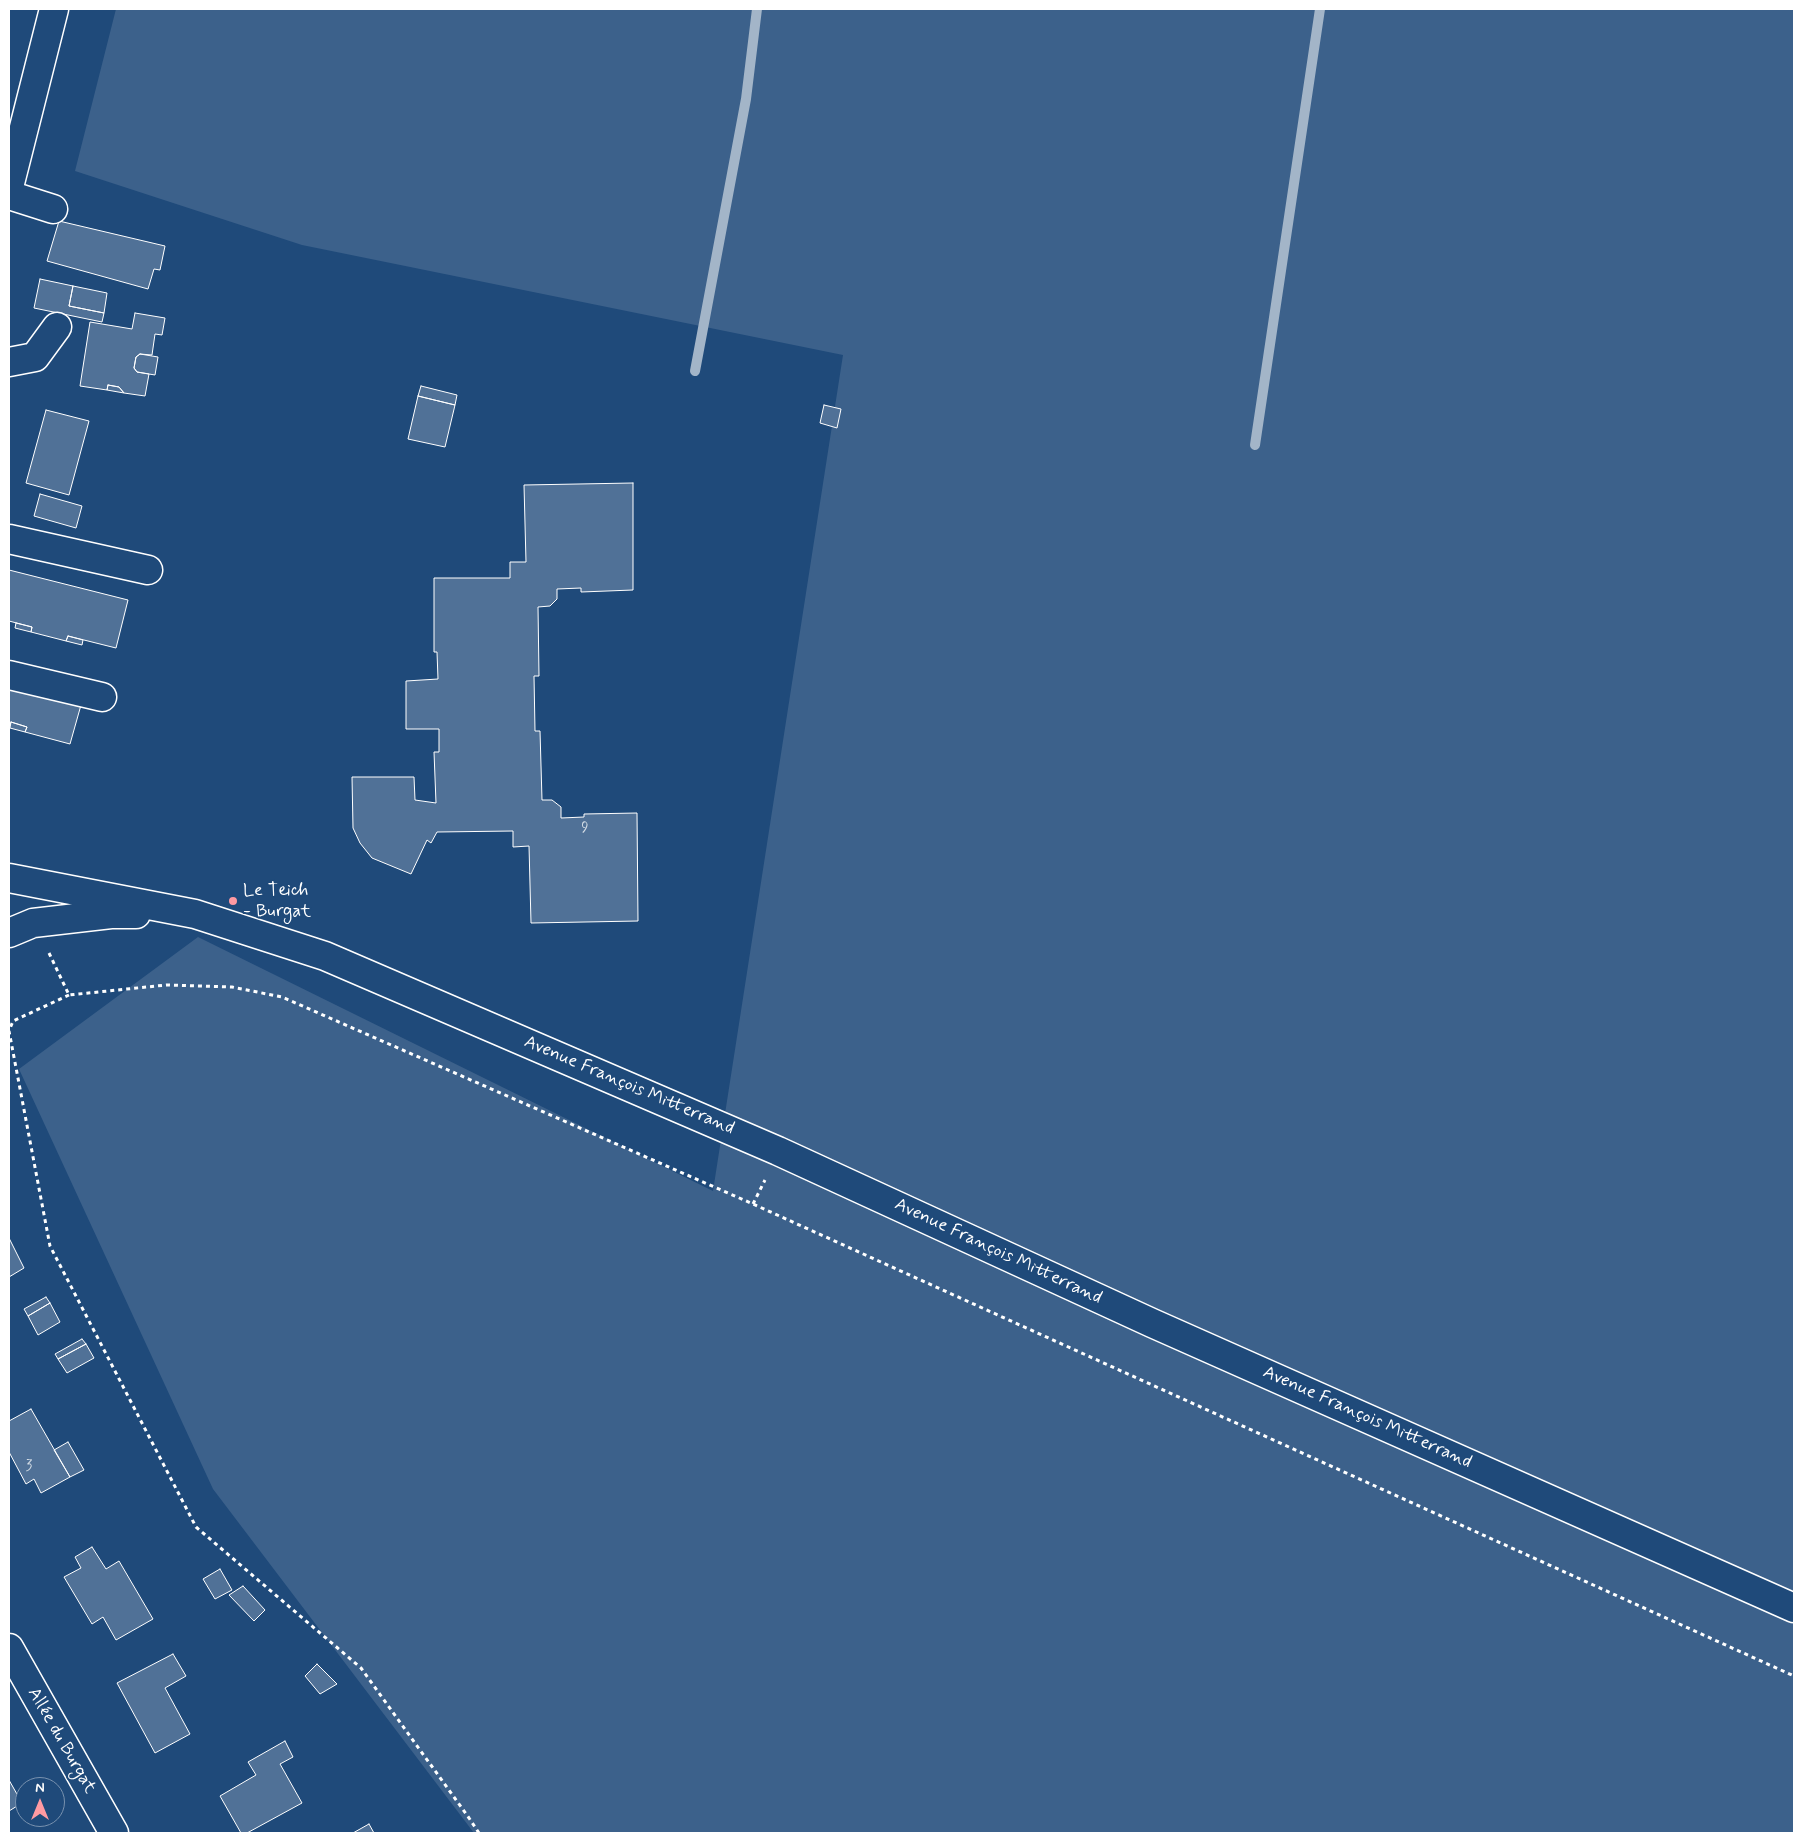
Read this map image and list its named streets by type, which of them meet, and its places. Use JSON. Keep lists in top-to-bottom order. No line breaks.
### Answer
{"streets":{"main road":["Avenue François Mitterrand","Allée du Burgat"]},"places":["Le Teich - Burgat"],"house_numbers":["9","3"],"north":"top"}
